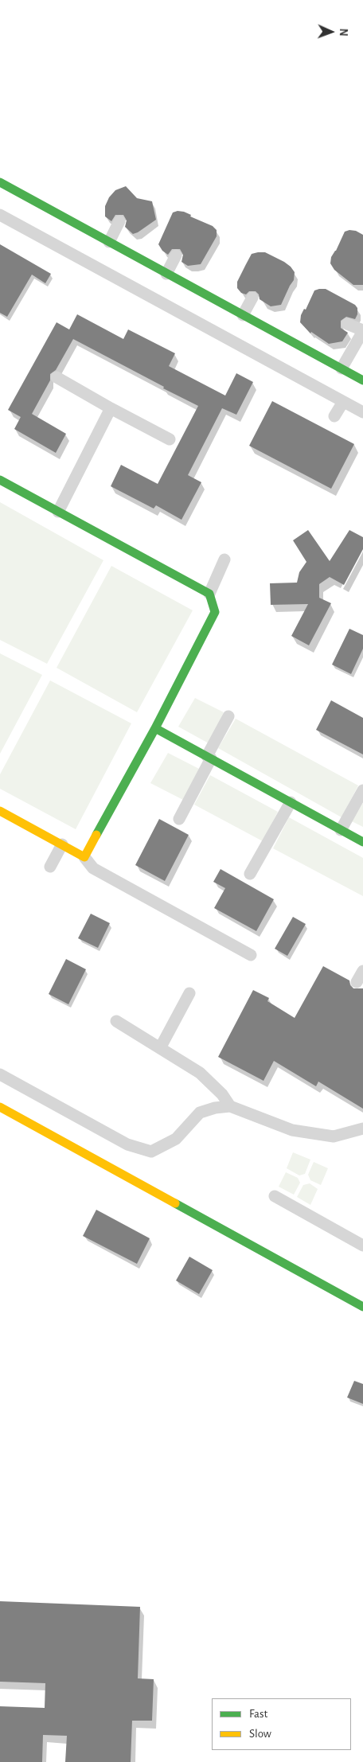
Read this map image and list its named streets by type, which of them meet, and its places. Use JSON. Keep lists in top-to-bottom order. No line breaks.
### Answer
{"legend":["Fast","Slow"],"north":"right"}
